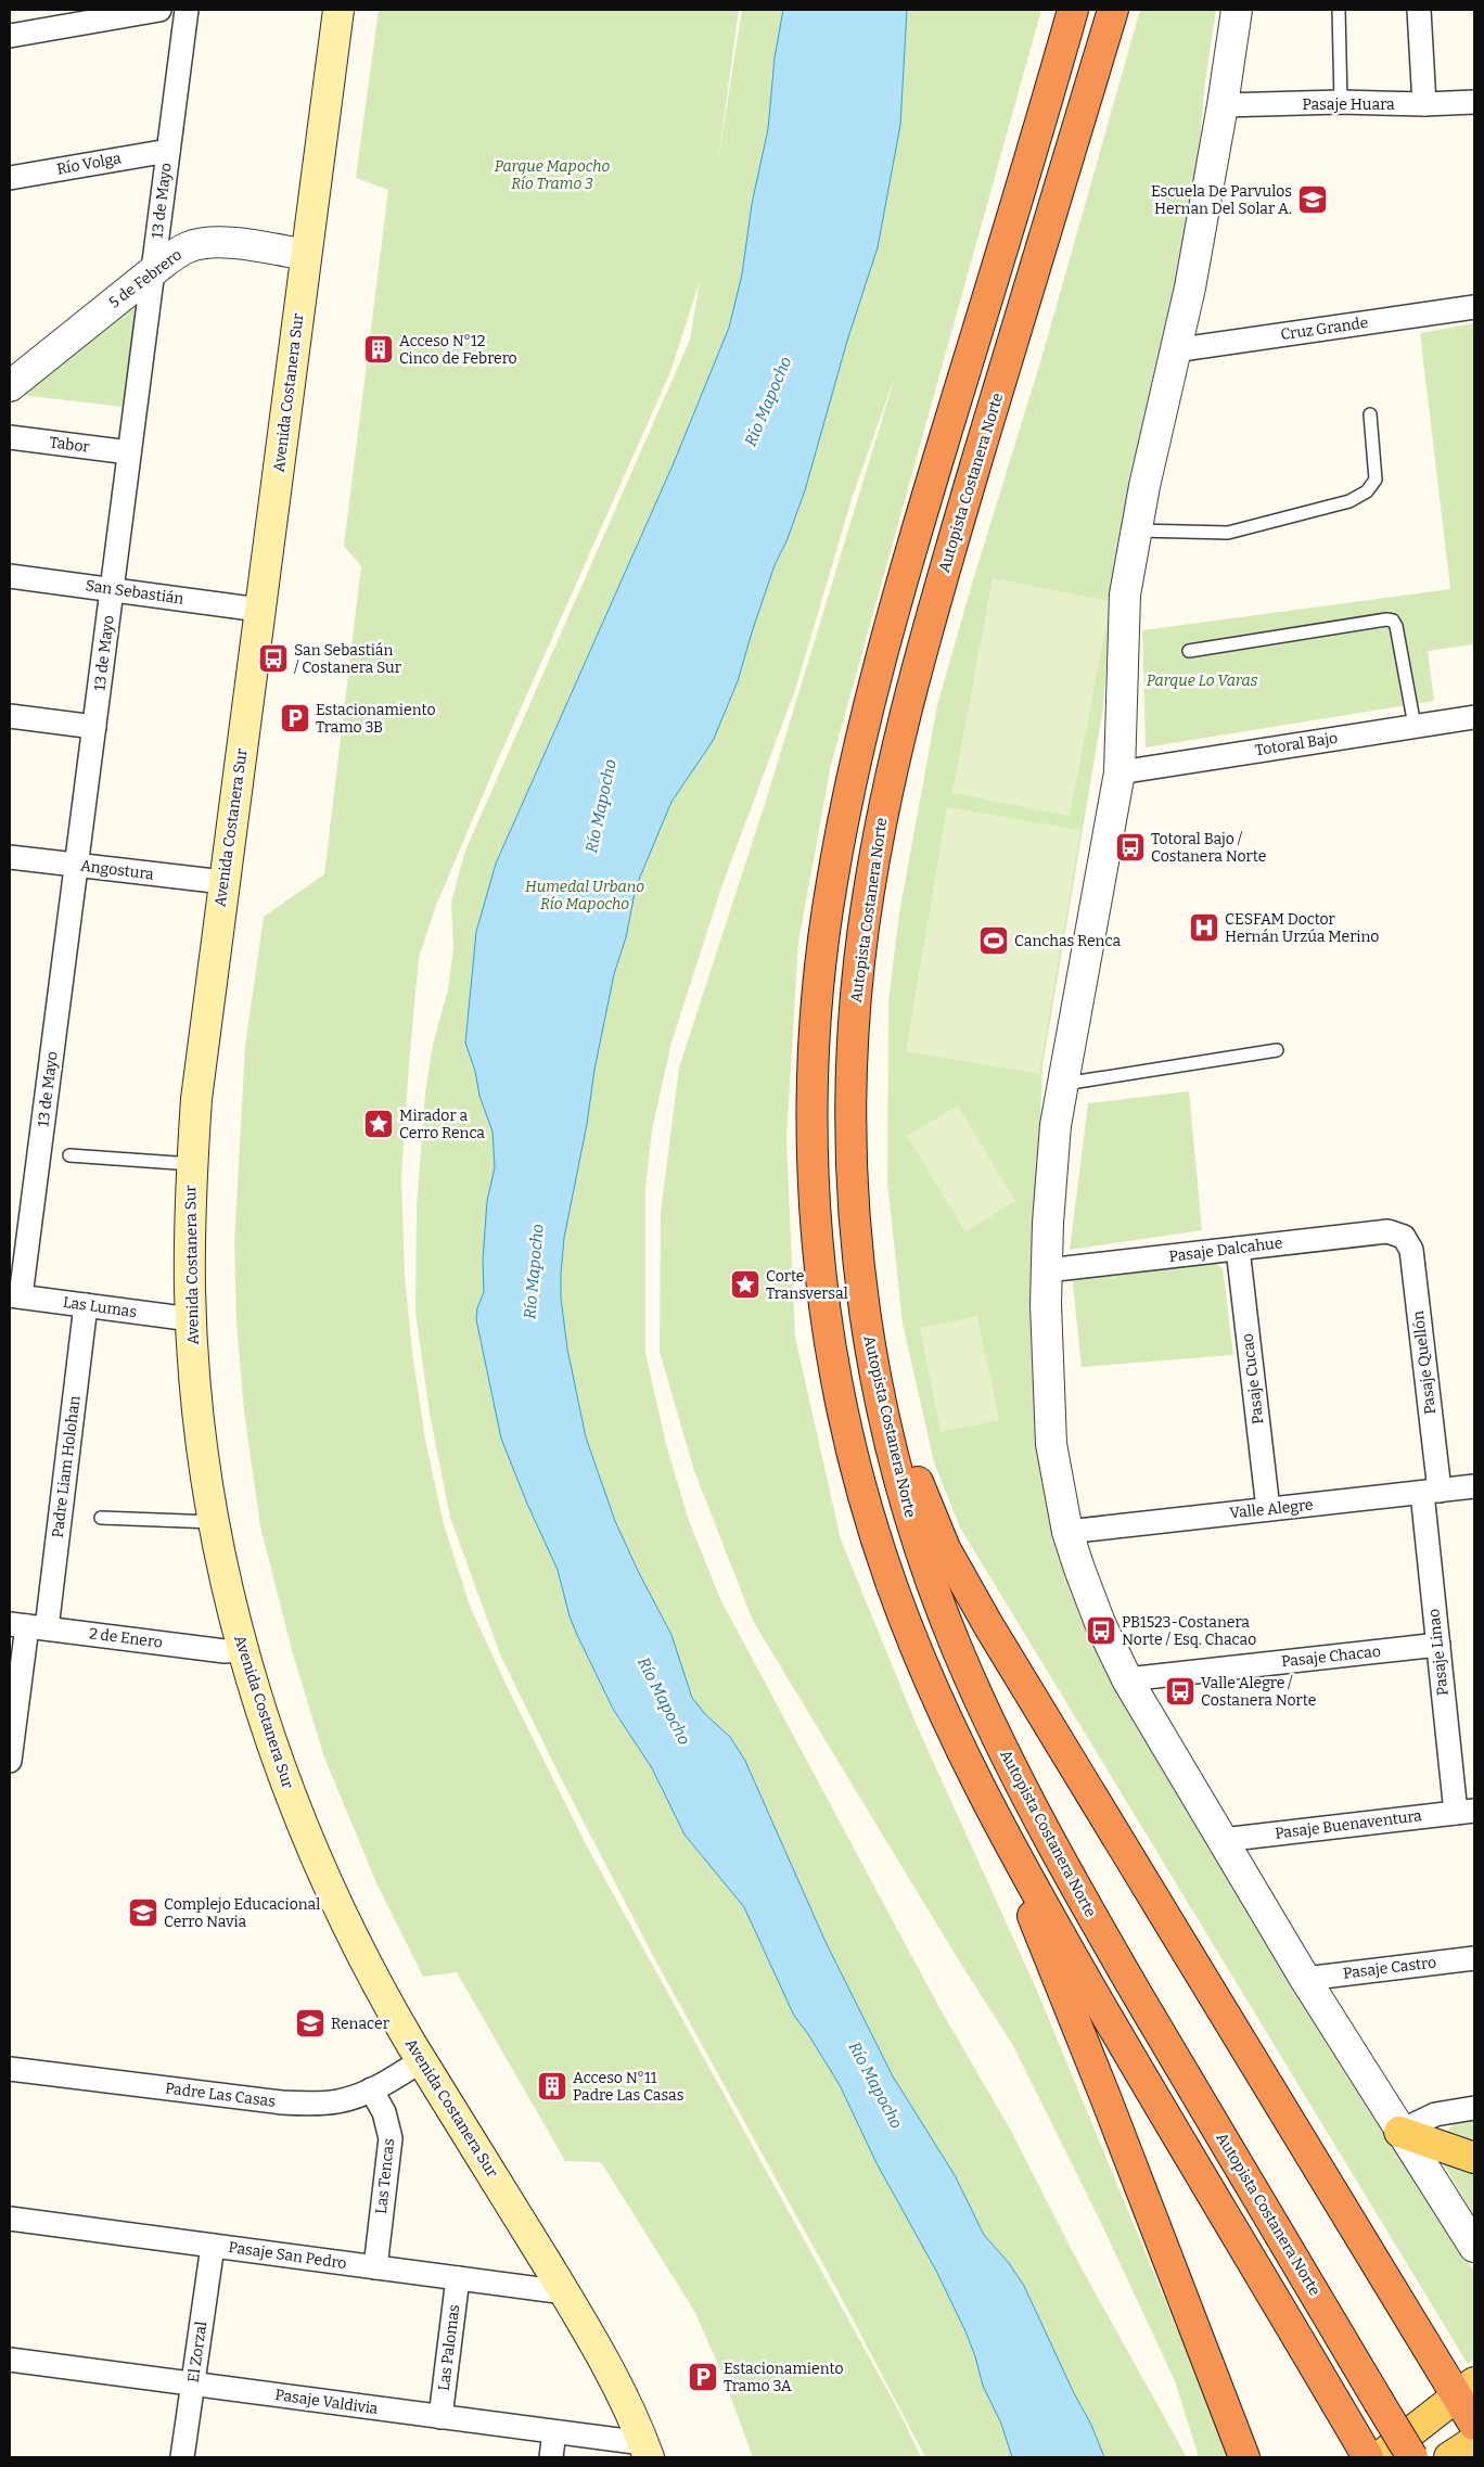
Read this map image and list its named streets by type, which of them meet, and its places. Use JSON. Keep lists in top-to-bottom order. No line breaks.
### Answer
{"streets":{"highway":["Autopista Costanera Norte"],"main road":["Avenida Costanera Sur"],"street":["Pasaje Huara","Río Volga","13 de Mayo","5 de Febrero","Cruz Grande","Tabor","San Sebastián","Totoral Bajo","Angostura","Pasaje Dalcahue","Las Lumas","Pasaje Quellón","Pasaje Cucao","Padre Liam Holohan","Valle Alegre","2 de Enero","Pasaje Linao","Pasaje Chacao","Pasaje Buenaventura","Pasaje Castro","Padre Las Casas","Las Tencas","Pasaje San Pedro","Las Palomas","El Zorzal","Pasaje Valdivia"]},"crossings":[["Río Volga","13 de Mayo"],["13 de Mayo","5 de Febrero"],["13 de Mayo","Tabor"],["13 de Mayo","San Sebastián"],["13 de Mayo","Angostura"],["13 de Mayo","Las Lumas"],["5 de Febrero","Avenida Costanera Sur"],["Avenida Costanera Sur","San Sebastián"],["Avenida Costanera Sur","Angostura"],["Avenida Costanera Sur","Las Lumas"],["Avenida Costanera Sur","2 de Enero"],["Avenida Costanera Sur","Padre Las Casas"],["Avenida Costanera Sur","Pasaje San Pedro"],["Avenida Costanera Sur","Pasaje Valdivia"],["Pasaje Dalcahue","Pasaje Quellón"],["Pasaje Dalcahue","Pasaje Cucao"],["Las Lumas","Padre Liam Holohan"],["Pasaje Quellón","Valle Alegre"],["Pasaje Quellón","Pasaje Linao"],["Pasaje Cucao","Valle Alegre"],["Padre Liam Holohan","2 de Enero"],["Valle Alegre","Pasaje Linao"],["Pasaje Linao","Pasaje Chacao"],["Pasaje Linao","Pasaje Buenaventura"],["Padre Las Casas","Las Tencas"],["Las Tencas","Pasaje San Pedro"],["Pasaje San Pedro","Las Palomas"],["Pasaje San Pedro","El Zorzal"],["Las Palomas","Pasaje Valdivia"],["El Zorzal","Pasaje Valdivia"]],"water":["Río Mapocho"],"parks":["Parque Mapocho Río Tramo 3","Parque Lo Varas","Humedal Urbano Río Mapocho"],"places":{"school or university":["Escuela De Parvulos Hernan Del Solar A.","Complejo Educacional Cerro Navia","Renacer"],"building":["Acceso N°12 Cinco de Febrero","Acceso N°11 Padre Las Casas"],"bus stop":["San Sebastián / Costanera Sur","Totoral Bajo / Costanera Norte","PB1523-Costanera Norte / Esq. Chacao","Valle Alegre / Costanera Norte"],"parking":["Estacionamiento Tramo 3B","Estacionamiento Tramo 3A"],"hospital":["CESFAM Doctor Hernán Urzúa Merino"],"sports":["Canchas Renca"],"place":["Mirador a Cerro Renca","Corte Transversal"]}}
